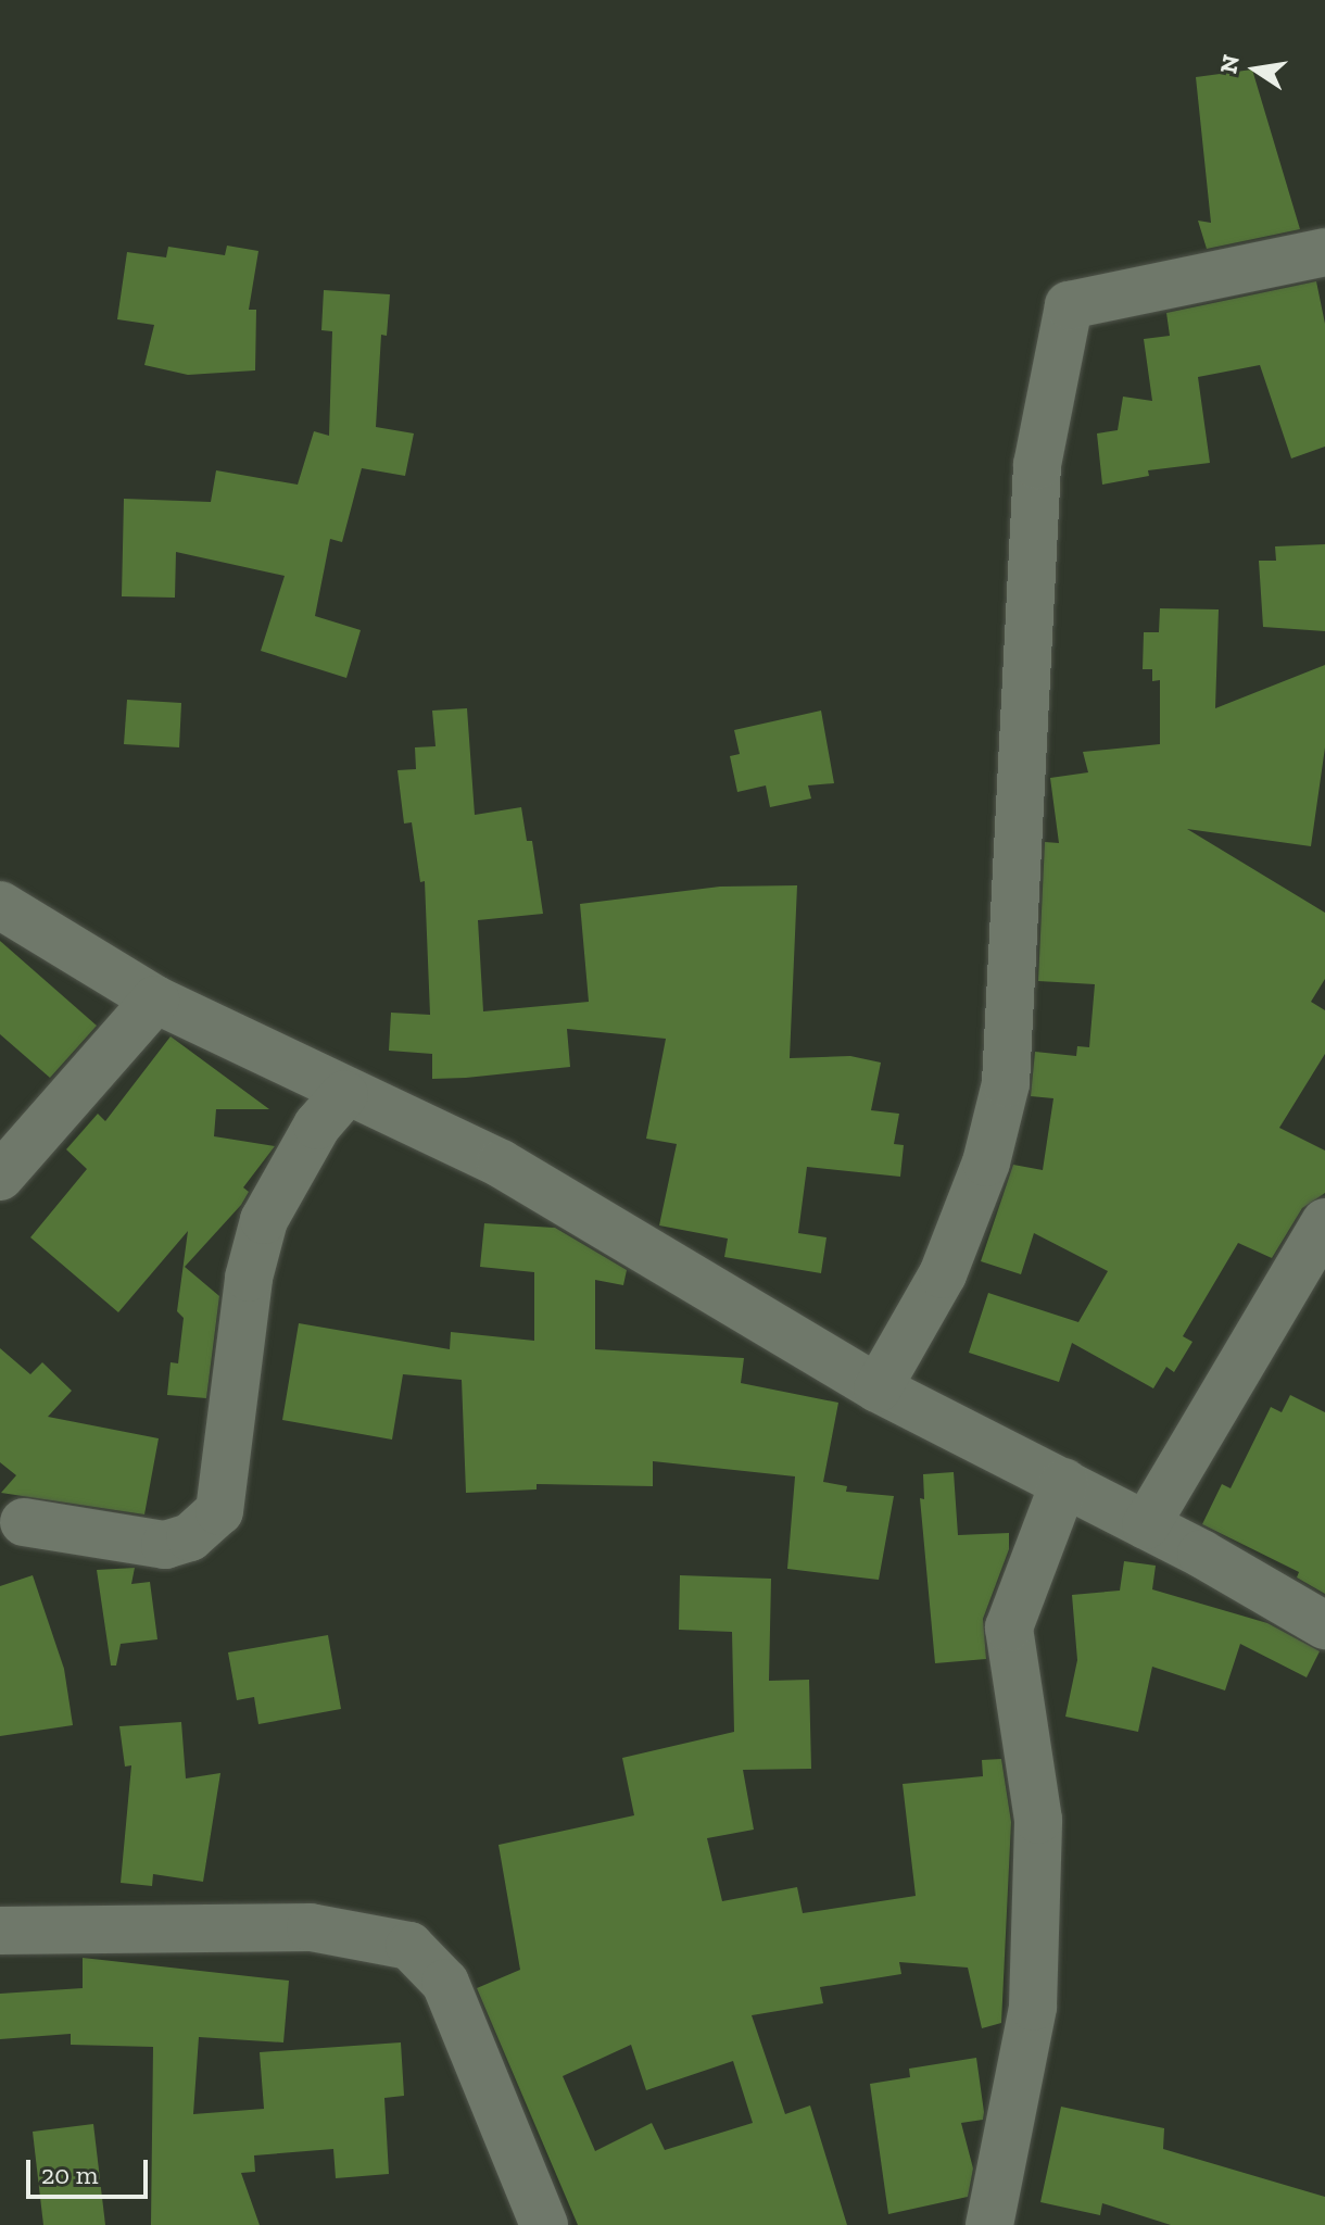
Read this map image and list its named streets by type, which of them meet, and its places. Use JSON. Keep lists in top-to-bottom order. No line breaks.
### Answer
{"scale_bar":"20 m","north":"left"}
